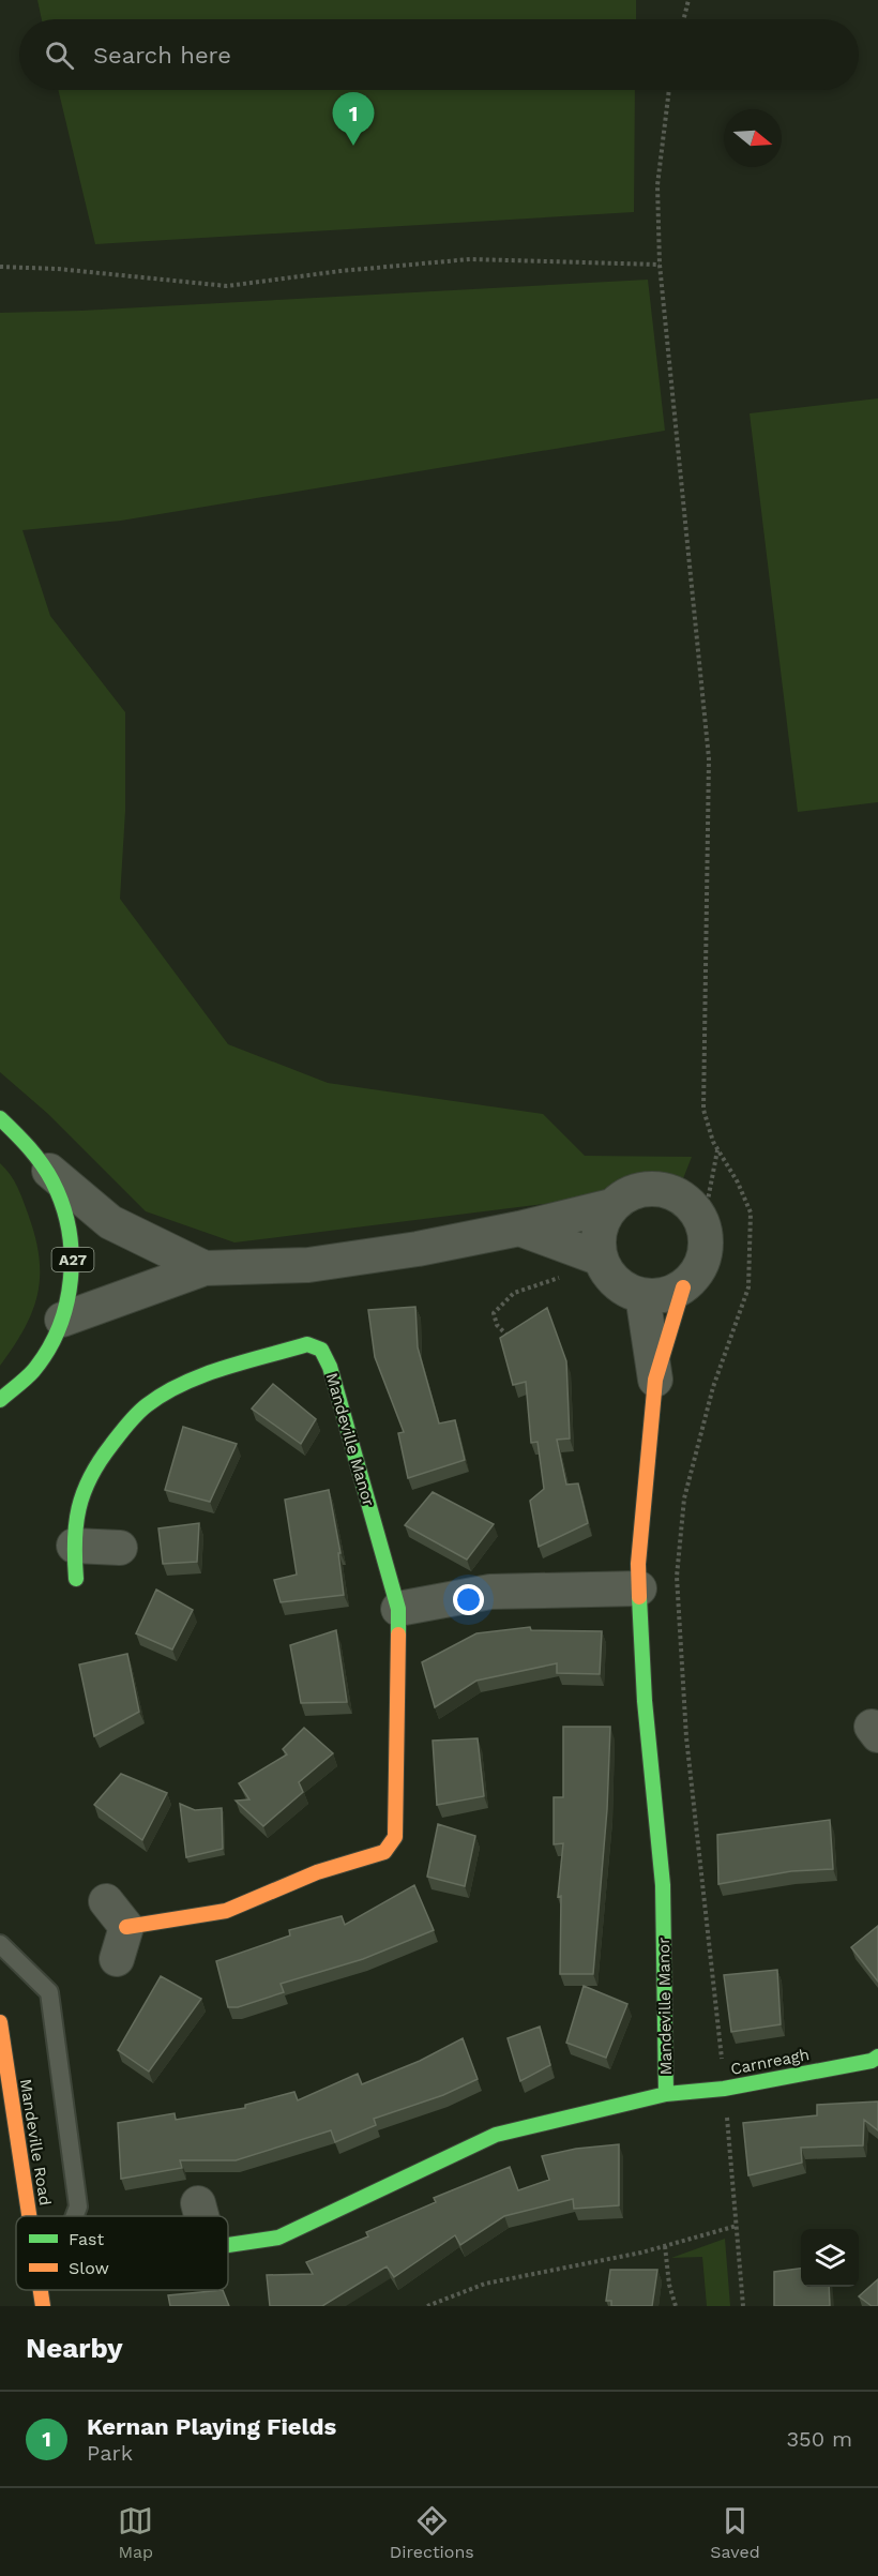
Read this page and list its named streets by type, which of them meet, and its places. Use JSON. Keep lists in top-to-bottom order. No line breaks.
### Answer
{"streets":{"street":["A27","Mandeville Manor","Carnreagh","Mandeville Road"]},"crossings":[["Mandeville Manor","Carnreagh"]],"legend":["Fast","Slow"],"north":"right","page":{"search":"Search here","pins":"1","heading":"Nearby","list":[{"mark":"1","name":"Kernan Playing Fields","note":"Park","value":"350 m"}],"nav":["Map","Directions","Saved"]}}
